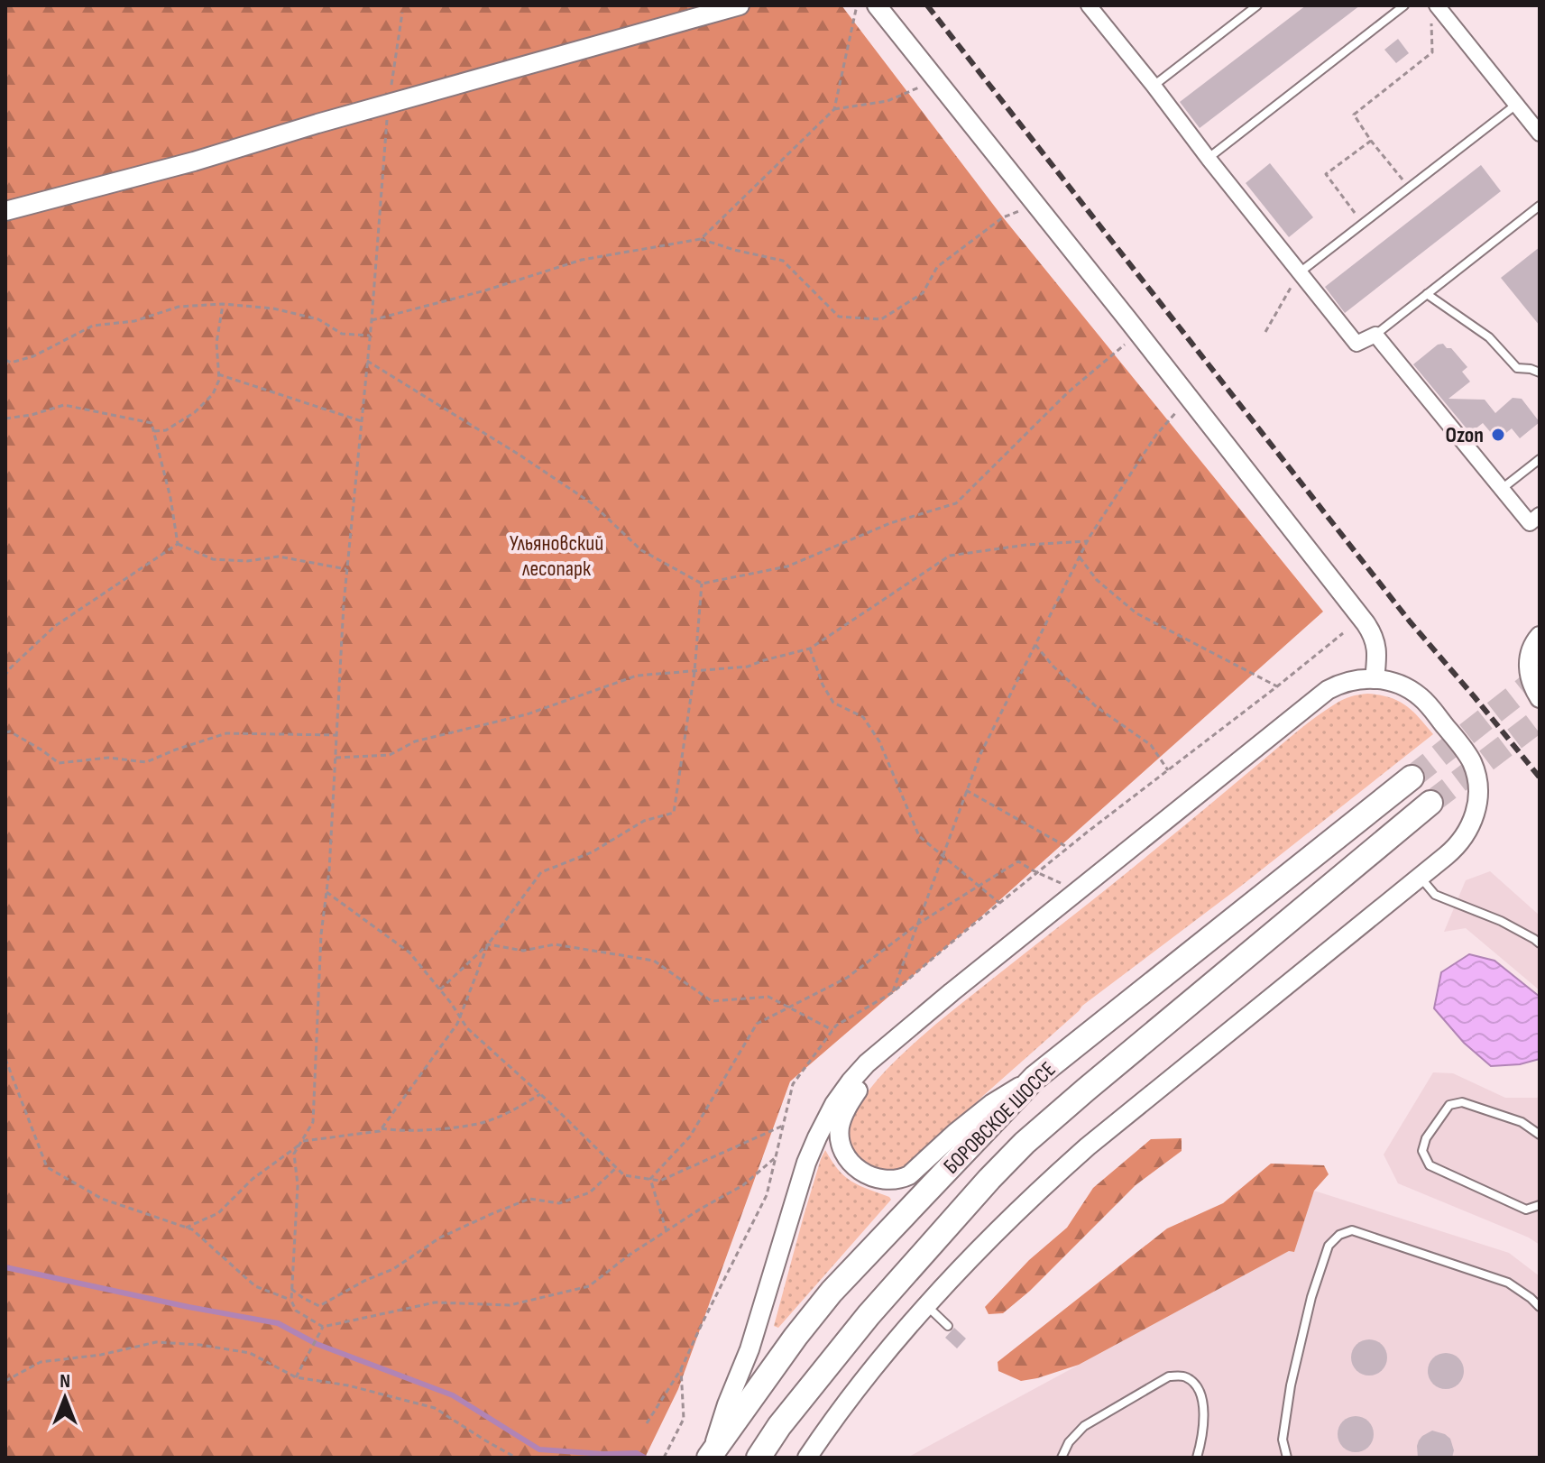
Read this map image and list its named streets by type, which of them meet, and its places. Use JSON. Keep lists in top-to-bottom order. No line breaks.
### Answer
{"streets":{"main road":["БОРОВСКОЕ ШОССЕ"]},"parks":["Ульяновский лесопарк"],"places":["Ozon"],"north":"top"}
